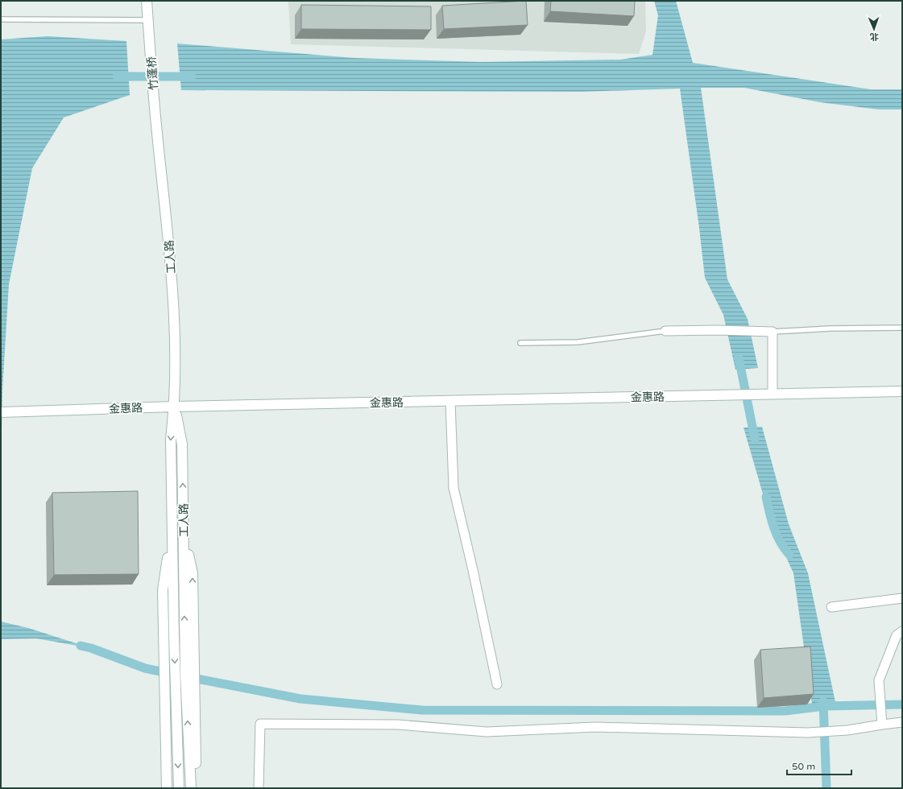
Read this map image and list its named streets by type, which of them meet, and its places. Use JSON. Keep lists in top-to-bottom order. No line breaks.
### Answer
{"streets":{"main road":["竹蓬桥","工人路","金惠路"]},"crossings":[["竹蓬桥","工人路"],["工人路","金惠路"]],"scale_bar":"50 m","north":"bottom"}
